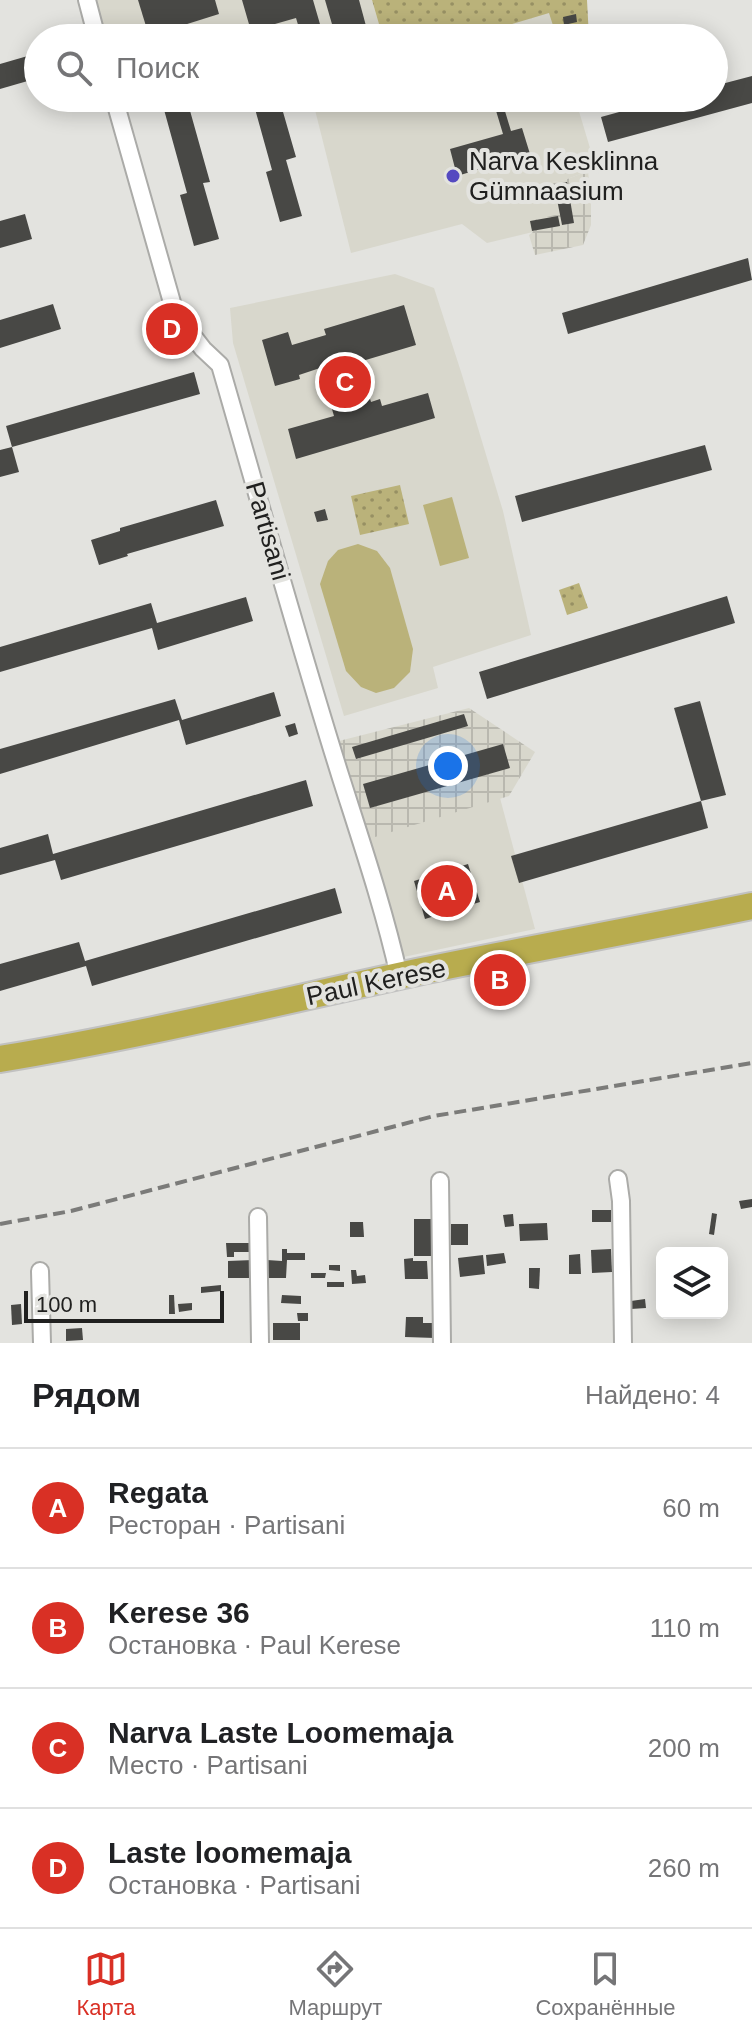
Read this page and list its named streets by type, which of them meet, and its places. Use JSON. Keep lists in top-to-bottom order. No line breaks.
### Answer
{"streets":{"highway":["Paul Kerese"],"street":["Partisani"]},"crossings":[["Partisani","Paul Kerese"]],"places":["Narva Kesklinna Gümnaasium"],"scale_bar":"100 m","page":{"search":"Поиск","pins":["D","C","A","B"],"scale":"100 m","heading":["Рядом","Найдено: 4"],"list":[{"mark":"A","name":"Regata","note":"Ресторан · Partisani","value":"60 m"},{"mark":"B","name":"Kerese 36","note":"Остановка · Paul Kerese","value":"110 m"},{"mark":"C","name":"Narva Laste Loomemaja","note":"Место · Partisani","value":"200 m"},{"mark":"D","name":"Laste loomemaja","note":"Остановка · Partisani","value":"260 m"}],"nav":["Карта","Маршрут","Сохранённые"]}}
